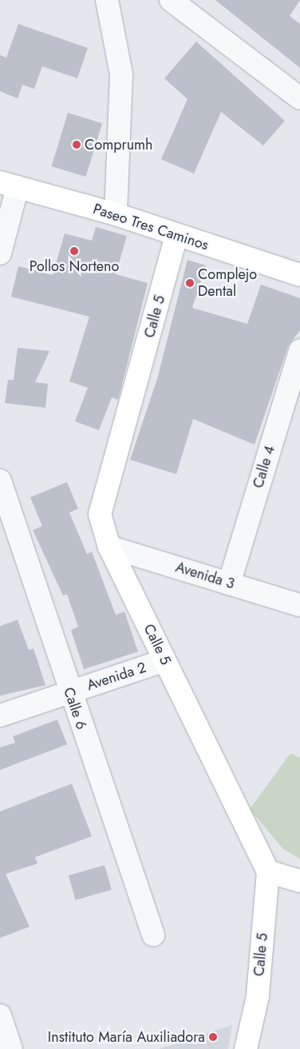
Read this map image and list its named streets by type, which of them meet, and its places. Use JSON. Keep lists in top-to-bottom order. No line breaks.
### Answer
{"streets":{"street":["Paseo Tres Caminos","Calle 5","Calle 4","Avenida 3","Avenida 2","Calle 6"]},"crossings":[["Paseo Tres Caminos","Calle 5"],["Calle 5","Avenida 3"],["Calle 5","Avenida 2"],["Calle 4","Avenida 3"],["Avenida 2","Calle 6"]],"places":["Comprumh","Pollos Norteno","Complejo Dental","Instituto María Auxiliadora"]}
